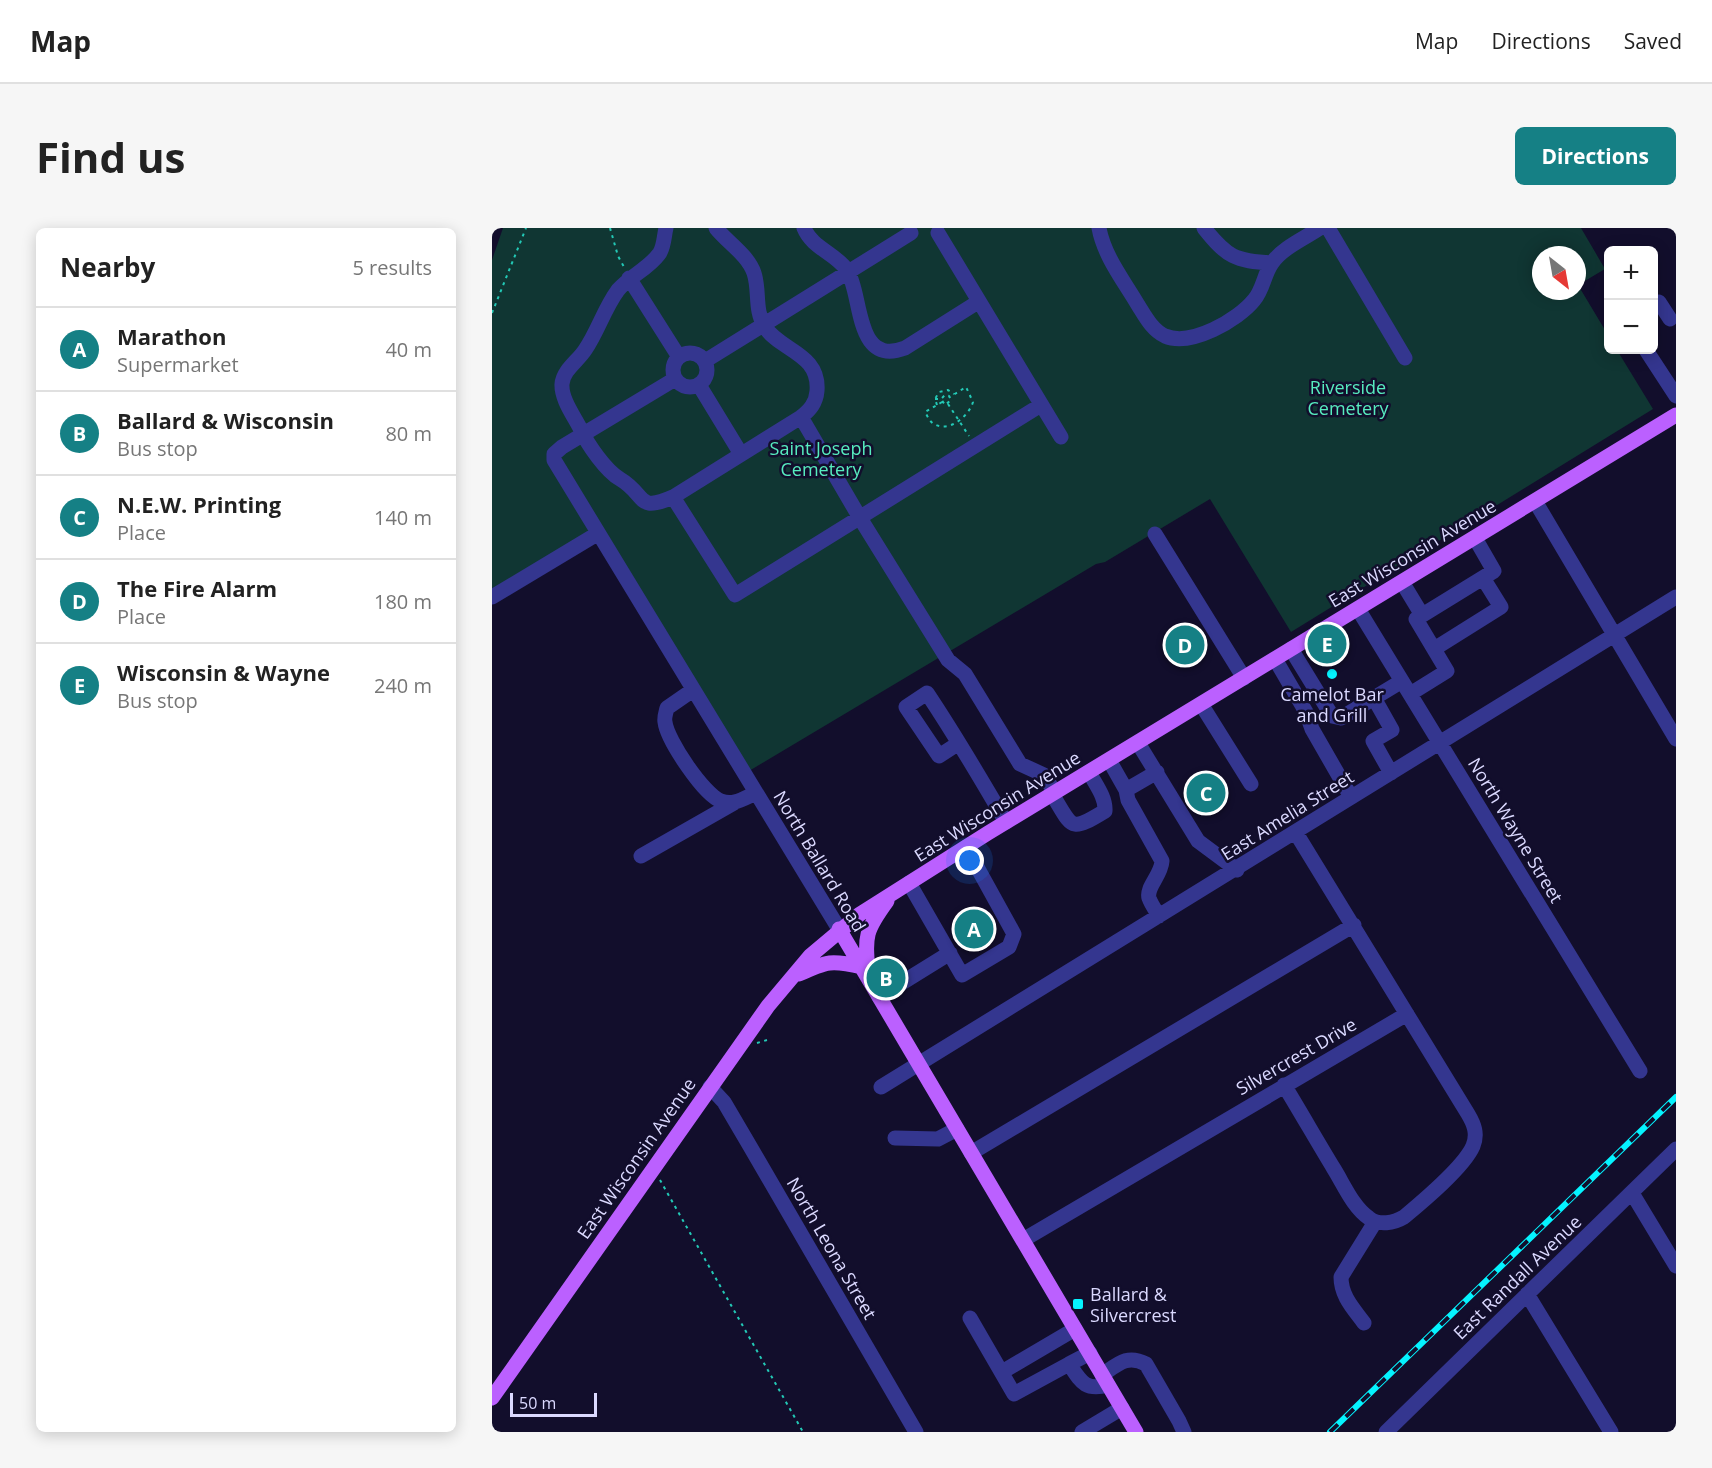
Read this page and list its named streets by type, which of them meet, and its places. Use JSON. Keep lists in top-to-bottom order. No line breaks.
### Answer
{"streets":{"main road":["East Wisconsin Avenue","North Ballard Road"],"street":["East Amelia Street","North Wayne Street","Silvercrest Drive","North Leona Street","East Randall Avenue"]},"crossings":[["East Wisconsin Avenue","North Wayne Street"],["East Wisconsin Avenue","North Ballard Road"],["East Wisconsin Avenue","North Leona Street"],["East Amelia Street","North Wayne Street"],["East Amelia Street","North Ballard Road"],["North Ballard Road","Silvercrest Drive"]],"parks":["Riverside Cemetery","Saint Joseph Cemetery"],"places":{"other":["Camelot Bar and Grill"],"transit":["Ballard & Silvercrest"]},"scale_bar":"50 m","north":"bottom right","page":{"header":"Map","nav":["Map","Directions","Saved"],"buttons":"Directions","title":"Find us","heading":["Nearby","5 results"],"map_buttons":["+","−"],"list":[{"mark":"A","name":"Marathon","note":"Supermarket","value":"40 m"},{"mark":"B","name":"Ballard & Wisconsin","note":"Bus stop","value":"80 m"},{"mark":"C","name":"N.E.W. Printing","note":"Place","value":"140 m"},{"mark":"D","name":"The Fire Alarm","note":"Place","value":"180 m"},{"mark":"E","name":"Wisconsin & Wayne","note":"Bus stop","value":"240 m"}],"pins":["E","D","C","A","B"],"scale":"50 m"}}
